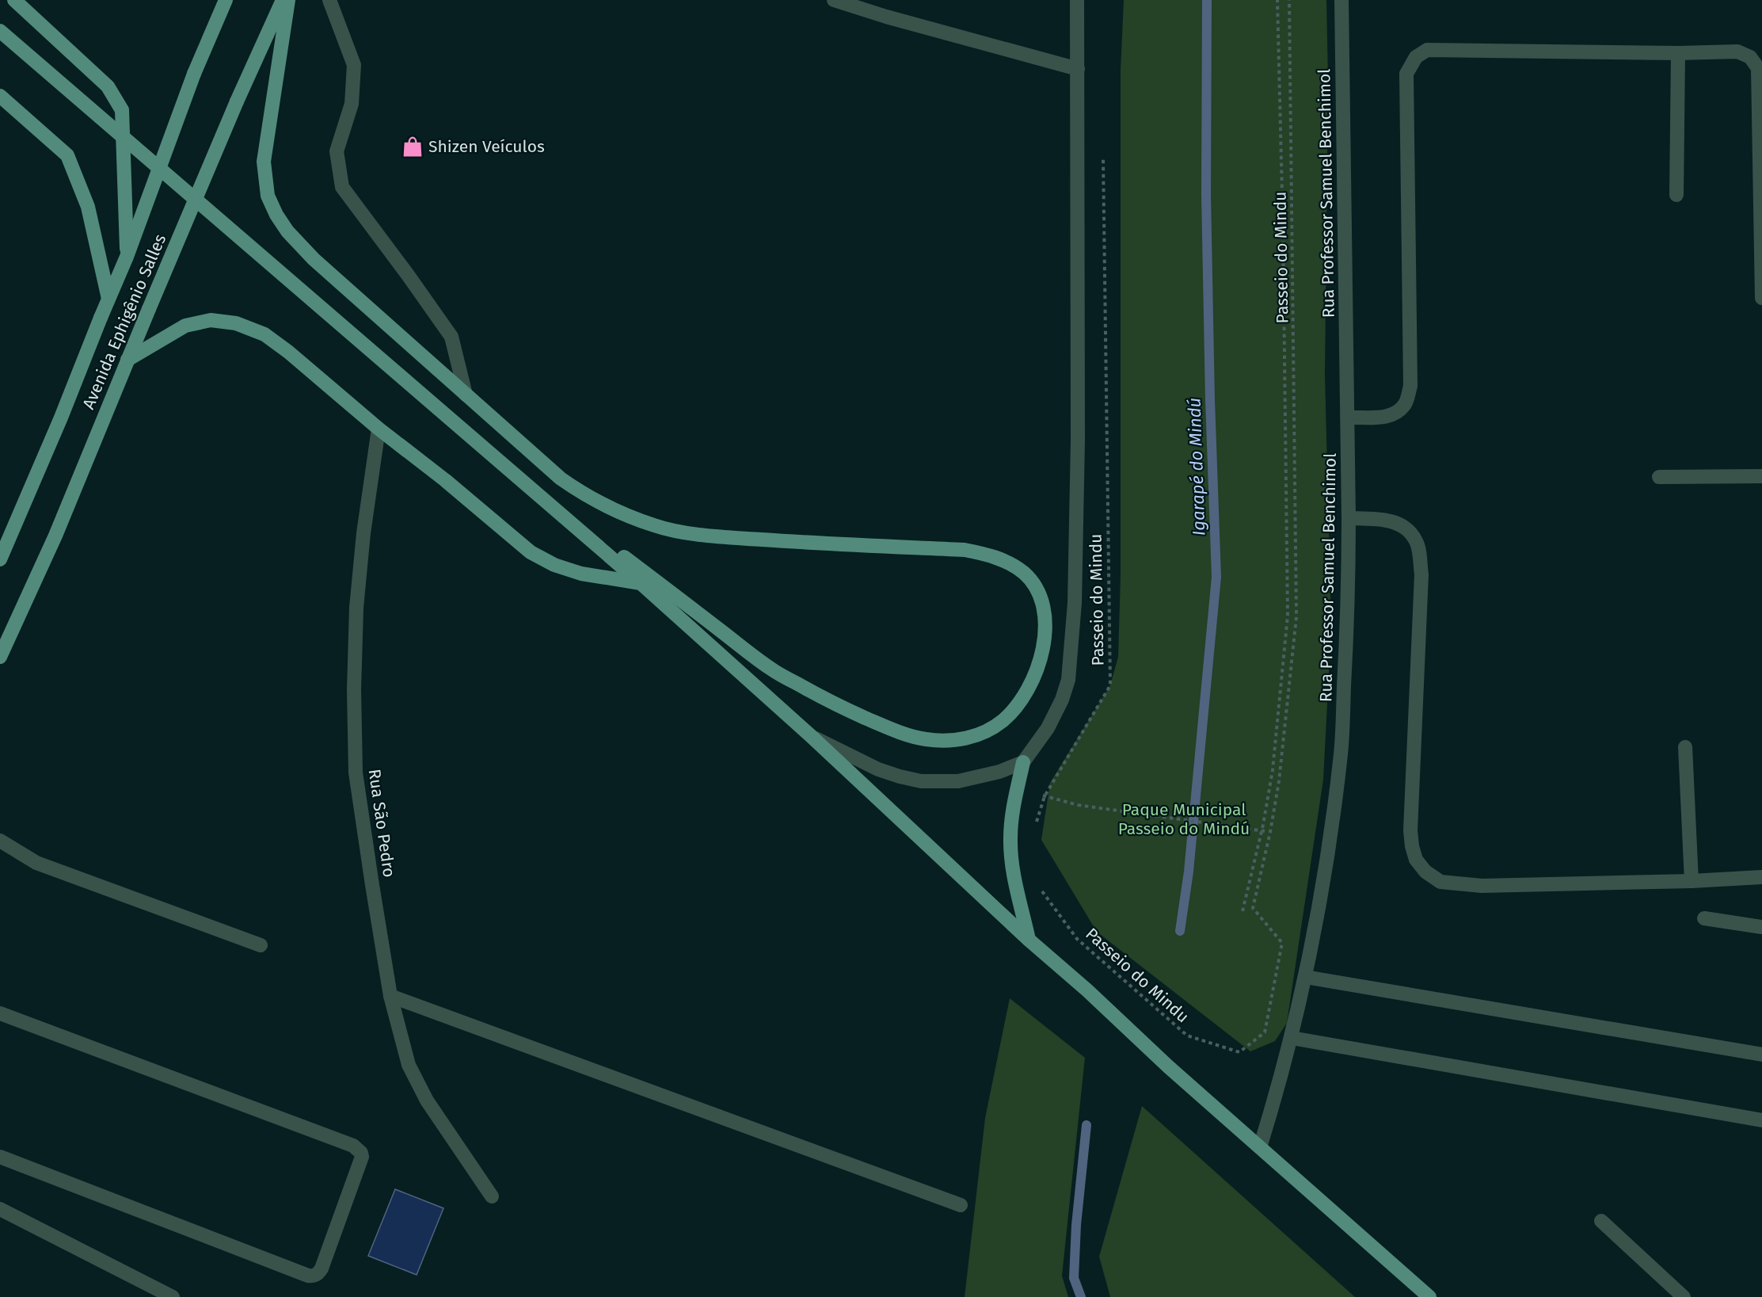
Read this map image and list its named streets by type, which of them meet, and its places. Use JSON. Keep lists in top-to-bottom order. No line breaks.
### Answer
{"streets":{"main road":["Avenida Ephigênio Salles"],"street":["Rua Professor Samuel Benchimol","Rua São Pedro"],"path":["Passeio do Mindu"]},"water":["Igarapé do Mindú"],"parks":["Paque Municipal Passeio do Mindú"],"places":{"shop":["Shizen Veículos"]}}
